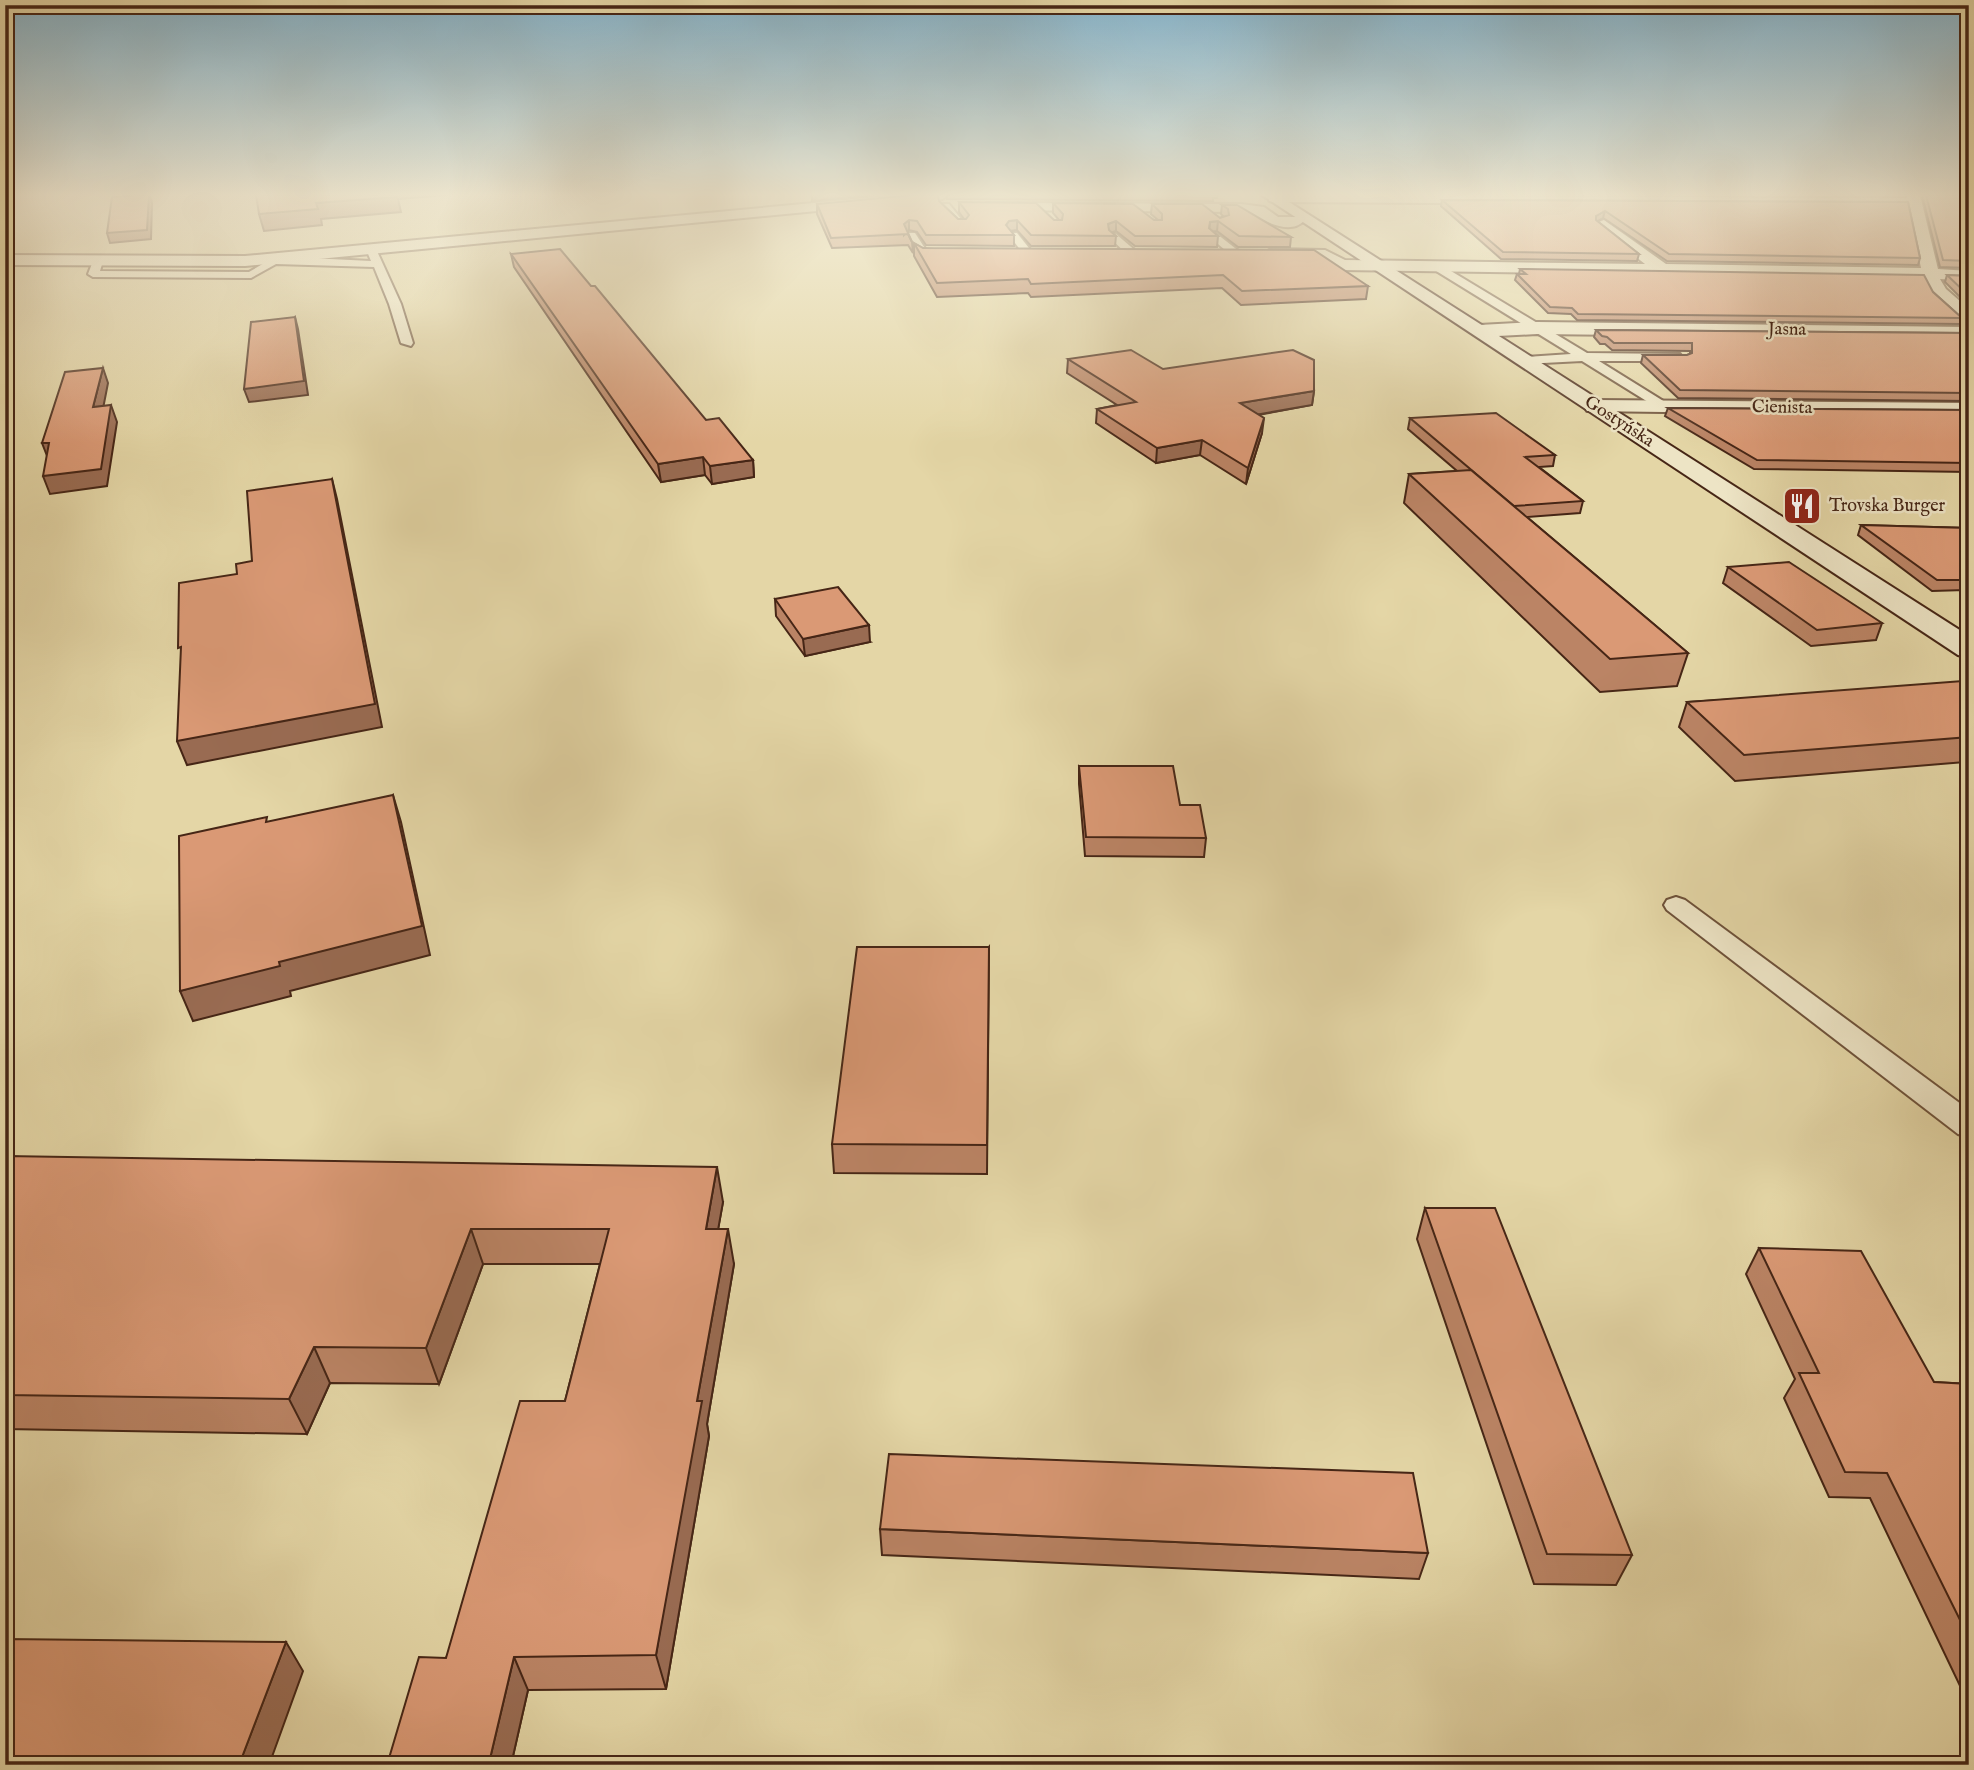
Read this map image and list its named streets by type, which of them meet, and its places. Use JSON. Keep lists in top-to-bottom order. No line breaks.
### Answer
{"streets":{"street":["Jasna","Cienista","Gostyńska"]},"crossings":[["Jasna","Gostyńska"],["Cienista","Gostyńska"]],"places":{"restaurant":["Trovska Burger"]}}
